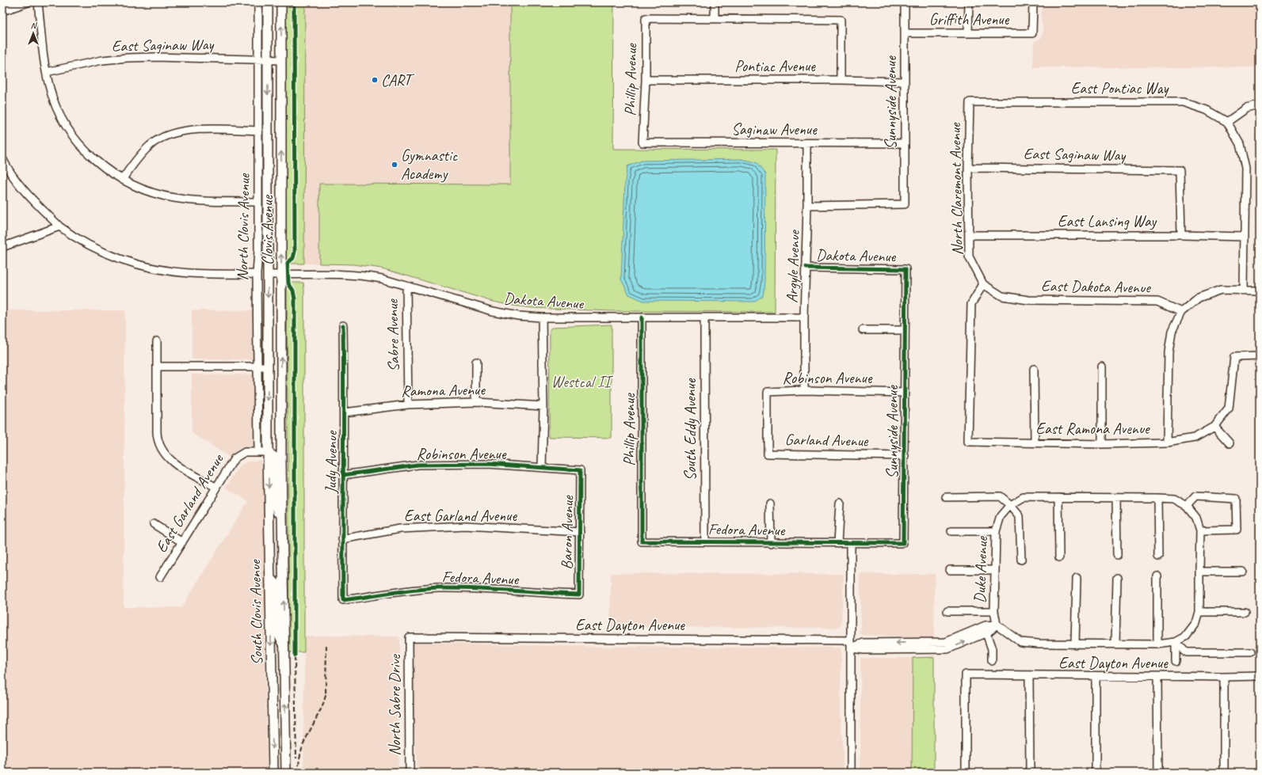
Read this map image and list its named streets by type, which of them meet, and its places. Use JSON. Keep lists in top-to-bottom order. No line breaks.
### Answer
{"streets":{"main road":["Clovis Avenue","South Clovis Avenue"],"street":["Griffith Avenue","East Saginaw Way","Pontiac Avenue","Phillip Avenue","East Pontiac Way","Sunnyside Avenue","Saginaw Avenue","North Claremont Avenue","East Lansing Way","North Clovis Avenue","Dakota Avenue","Argyle Avenue","East Dakota Avenue","Sabre Avenue","Robinson Avenue","Ramona Avenue","East Ramona Avenue","South Eddy Avenue","Garland Avenue","Judy Avenue","East Garland Avenue","Fedora Avenue","Baron Avenue","Duke Avenue","East Dayton Avenue","North Sabre Drive"]},"crossings":[["Griffith Avenue","Sunnyside Avenue"],["East Saginaw Way","North Claremont Avenue"],["East Saginaw Way","East Lansing Way"],["East Saginaw Way","North Clovis Avenue"],["East Saginaw Way","Clovis Avenue"],["Pontiac Avenue","Phillip Avenue"],["Pontiac Avenue","Sunnyside Avenue"],["Phillip Avenue","Saginaw Avenue"],["Phillip Avenue","Dakota Avenue"],["Phillip Avenue","Fedora Avenue"],["East Pontiac Way","North Claremont Avenue"],["Sunnyside Avenue","Saginaw Avenue"],["Sunnyside Avenue","Dakota Avenue"],["Sunnyside Avenue","Argyle Avenue"],["Sunnyside Avenue","Robinson Avenue"],["Sunnyside Avenue","Garland Avenue"],["Sunnyside Avenue","Fedora Avenue"],["Saginaw Avenue","Argyle Avenue"],["North Claremont Avenue","East Lansing Way"],["North Claremont Avenue","East Dakota Avenue"],["North Claremont Avenue","East Ramona Avenue"],["North Clovis Avenue","East Garland Avenue"],["Clovis Avenue","Dakota Avenue"],["Clovis Avenue","East Garland Avenue"],["Clovis Avenue","South Clovis Avenue"],["Dakota Avenue","Argyle Avenue"],["Dakota Avenue","Sabre Avenue"],["Dakota Avenue","South Eddy Avenue"],["Argyle Avenue","Robinson Avenue"],["East Dakota Avenue","East Ramona Avenue"],["Sabre Avenue","Ramona Avenue"],["Robinson Avenue","Garland Avenue"],["Robinson Avenue","Judy Avenue"],["Robinson Avenue","Baron Avenue"],["Ramona Avenue","Judy Avenue"],["South Eddy Avenue","Fedora Avenue"],["Judy Avenue","East Garland Avenue"],["Judy Avenue","Fedora Avenue"],["East Garland Avenue","Baron Avenue"],["East Garland Avenue","South Clovis Avenue"],["Fedora Avenue","Baron Avenue"],["East Dayton Avenue","North Sabre Drive"]],"parks":["Westcal II"],"places":["CART","Gymnastic Academy"],"north":"top"}
